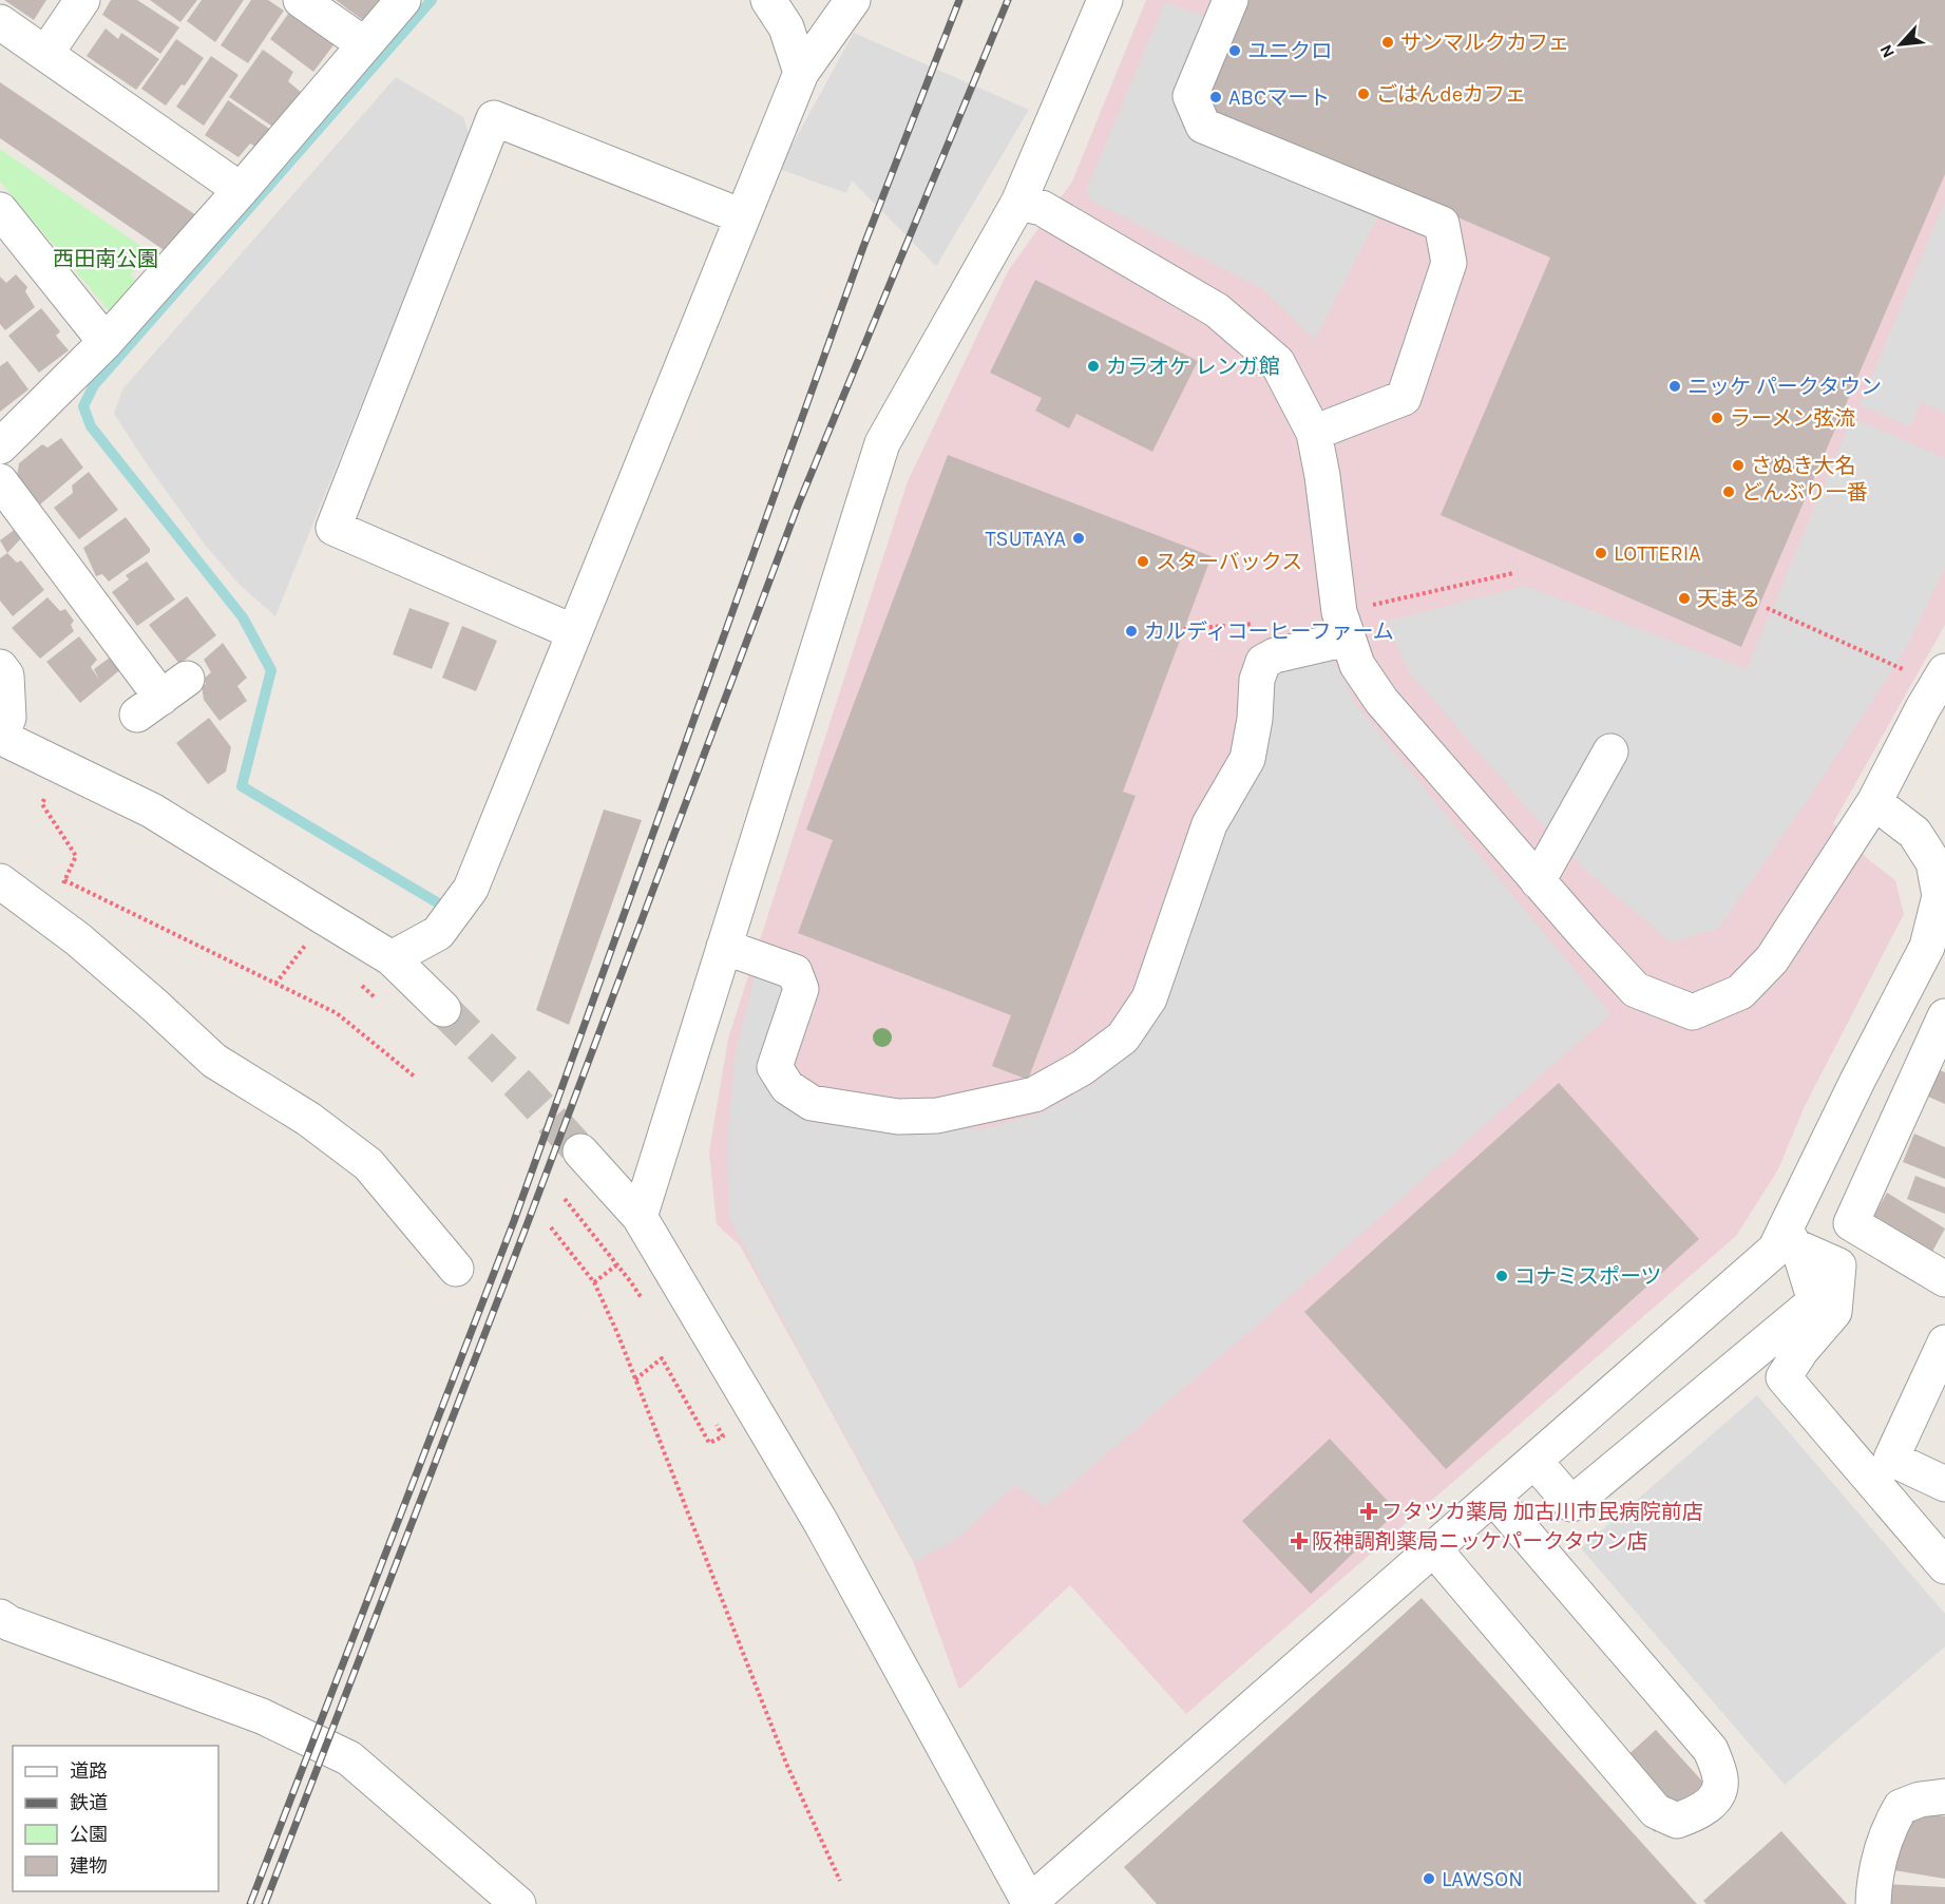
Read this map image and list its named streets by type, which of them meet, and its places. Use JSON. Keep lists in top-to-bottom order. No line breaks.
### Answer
{"parks":["西田南公園"],"places":{"other":["サンマルクカフェ","ユニクロ","ごはんdeカフェ","ABCマート","カラオケ レンガ館","ニッケ パークタウン","ラーメン弦流","さぬき大名","どんぶり一番","TSUTAYA","LOTTERIA","スターバックス","天まる","カルディコーヒーファーム","コナミスポーツ","LAWSON"],"health":["フタツカ薬局 加古川市民病院前店","阪神調剤薬局ニッケパークタウン店"]},"legend":["道路","鉄道","公園","建物"],"north":"bottom left"}
